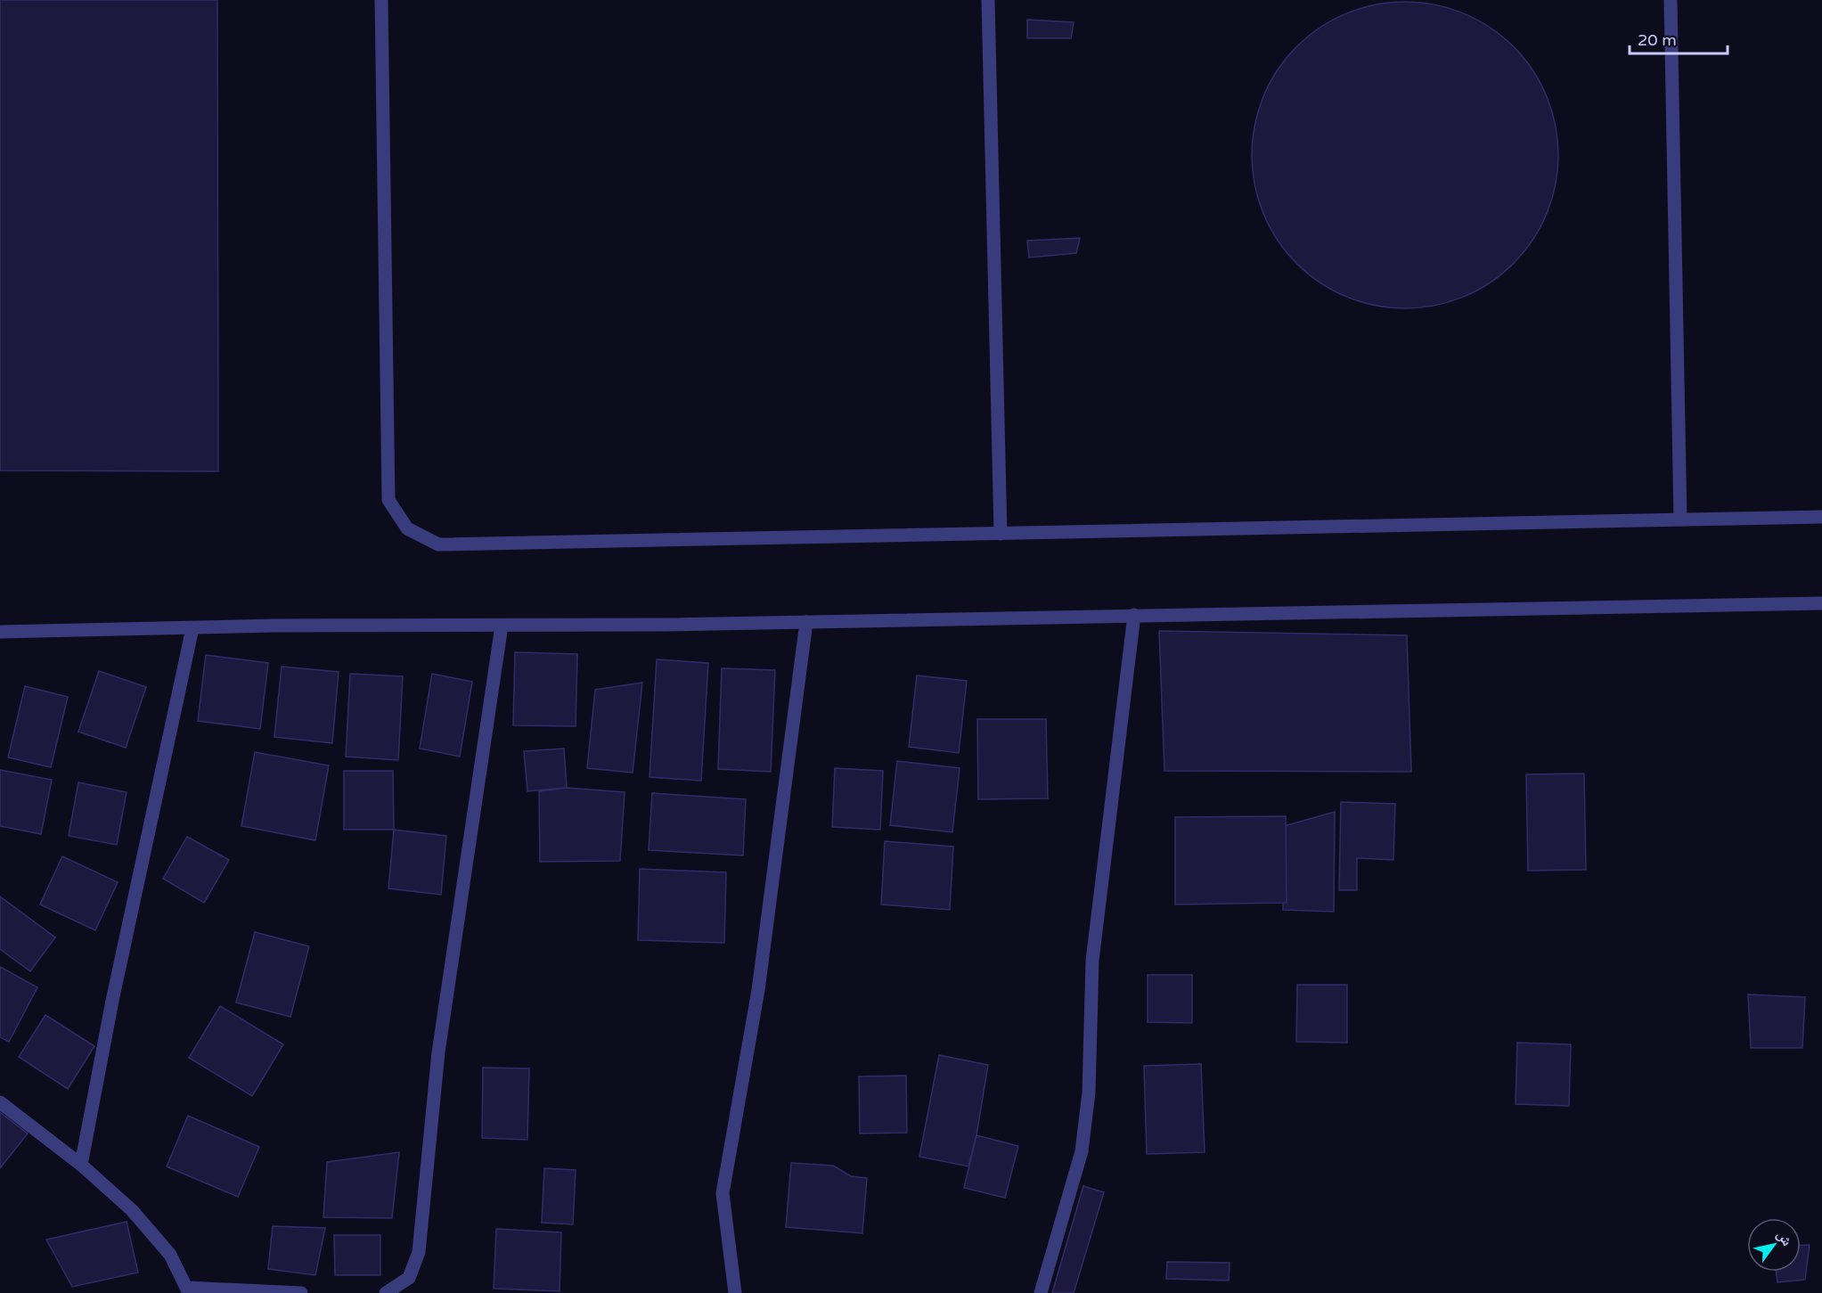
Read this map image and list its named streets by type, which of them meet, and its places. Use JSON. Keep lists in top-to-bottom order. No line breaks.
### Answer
{"scale_bar":"20 m","north":"top right"}
